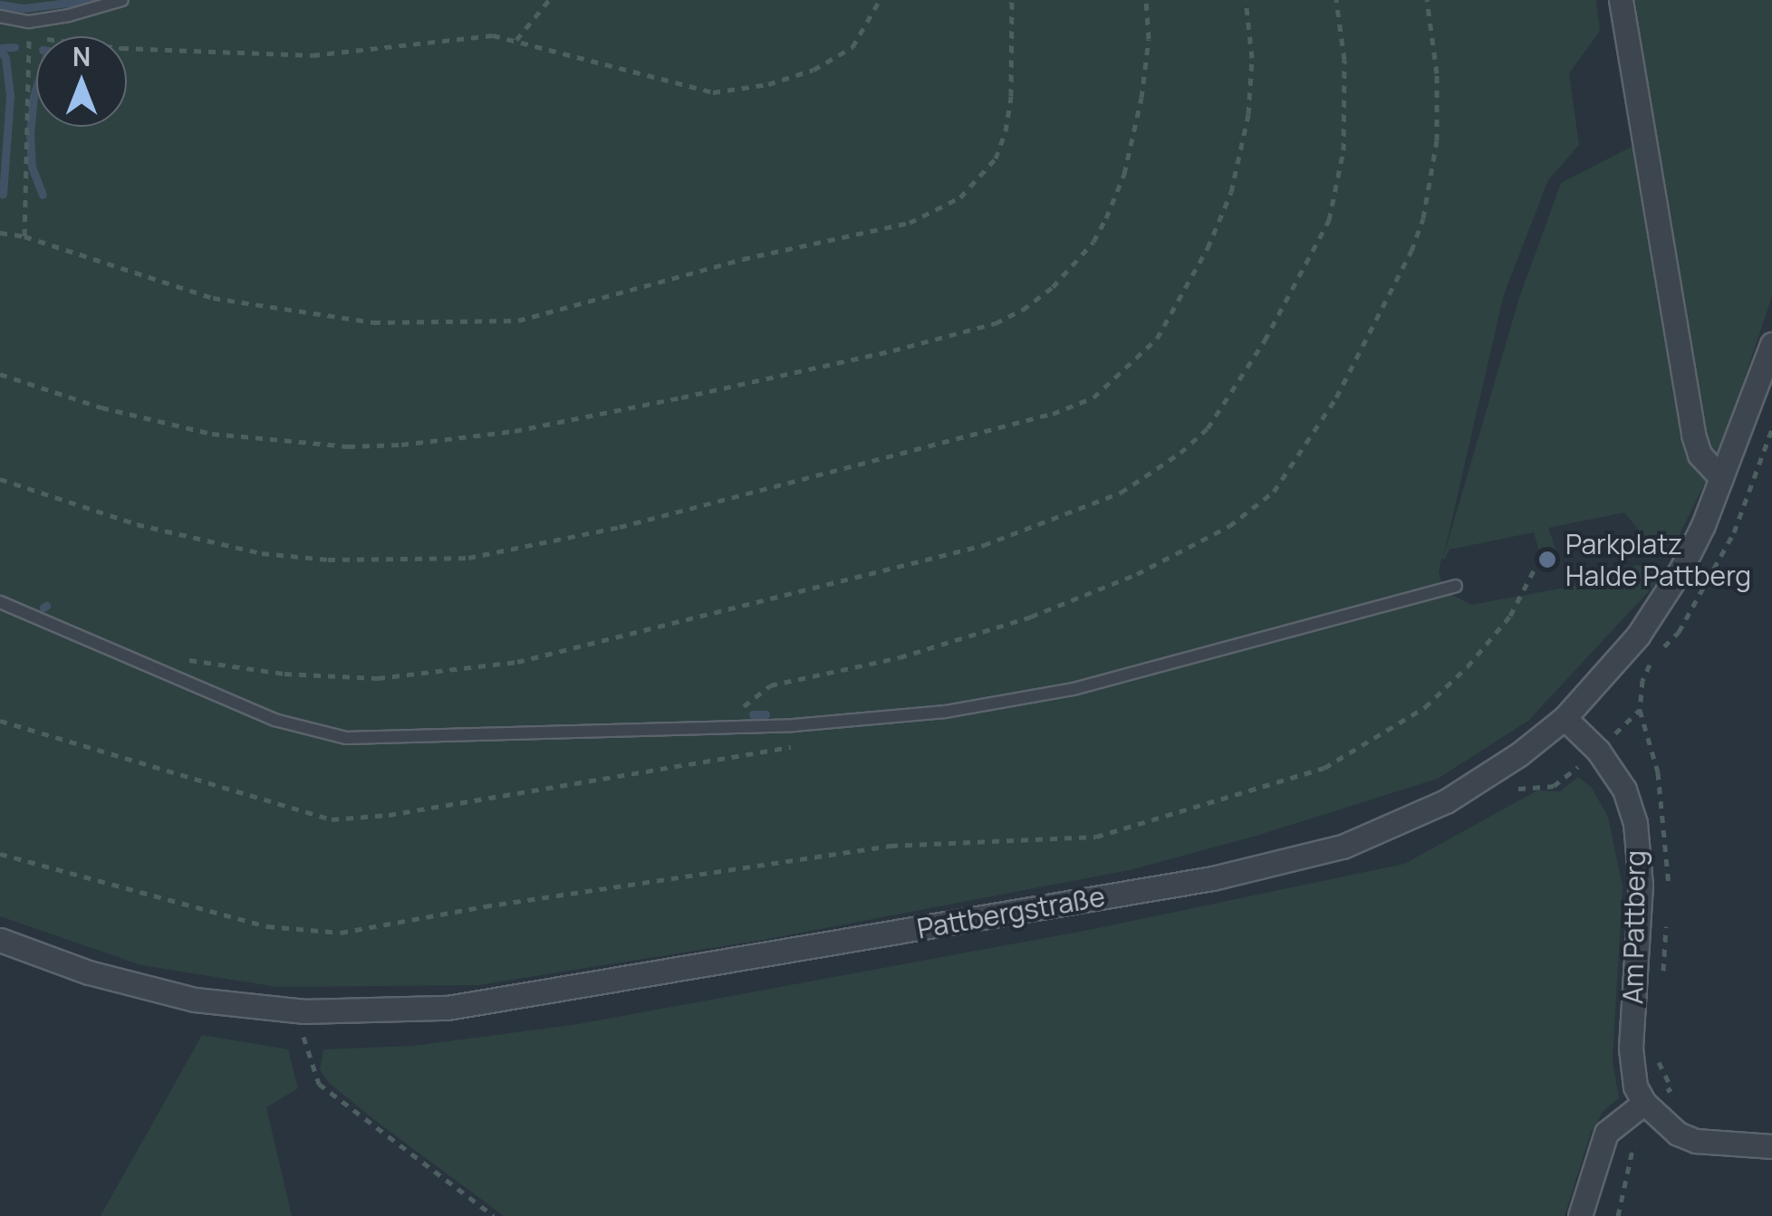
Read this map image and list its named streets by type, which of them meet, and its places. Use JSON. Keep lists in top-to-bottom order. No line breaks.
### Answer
{"streets":{"street":["Pattbergstraße","Am Pattberg"]},"crossings":[["Pattbergstraße","Am Pattberg"]],"places":["Parkplatz Halde Pattberg"],"north":"top"}
